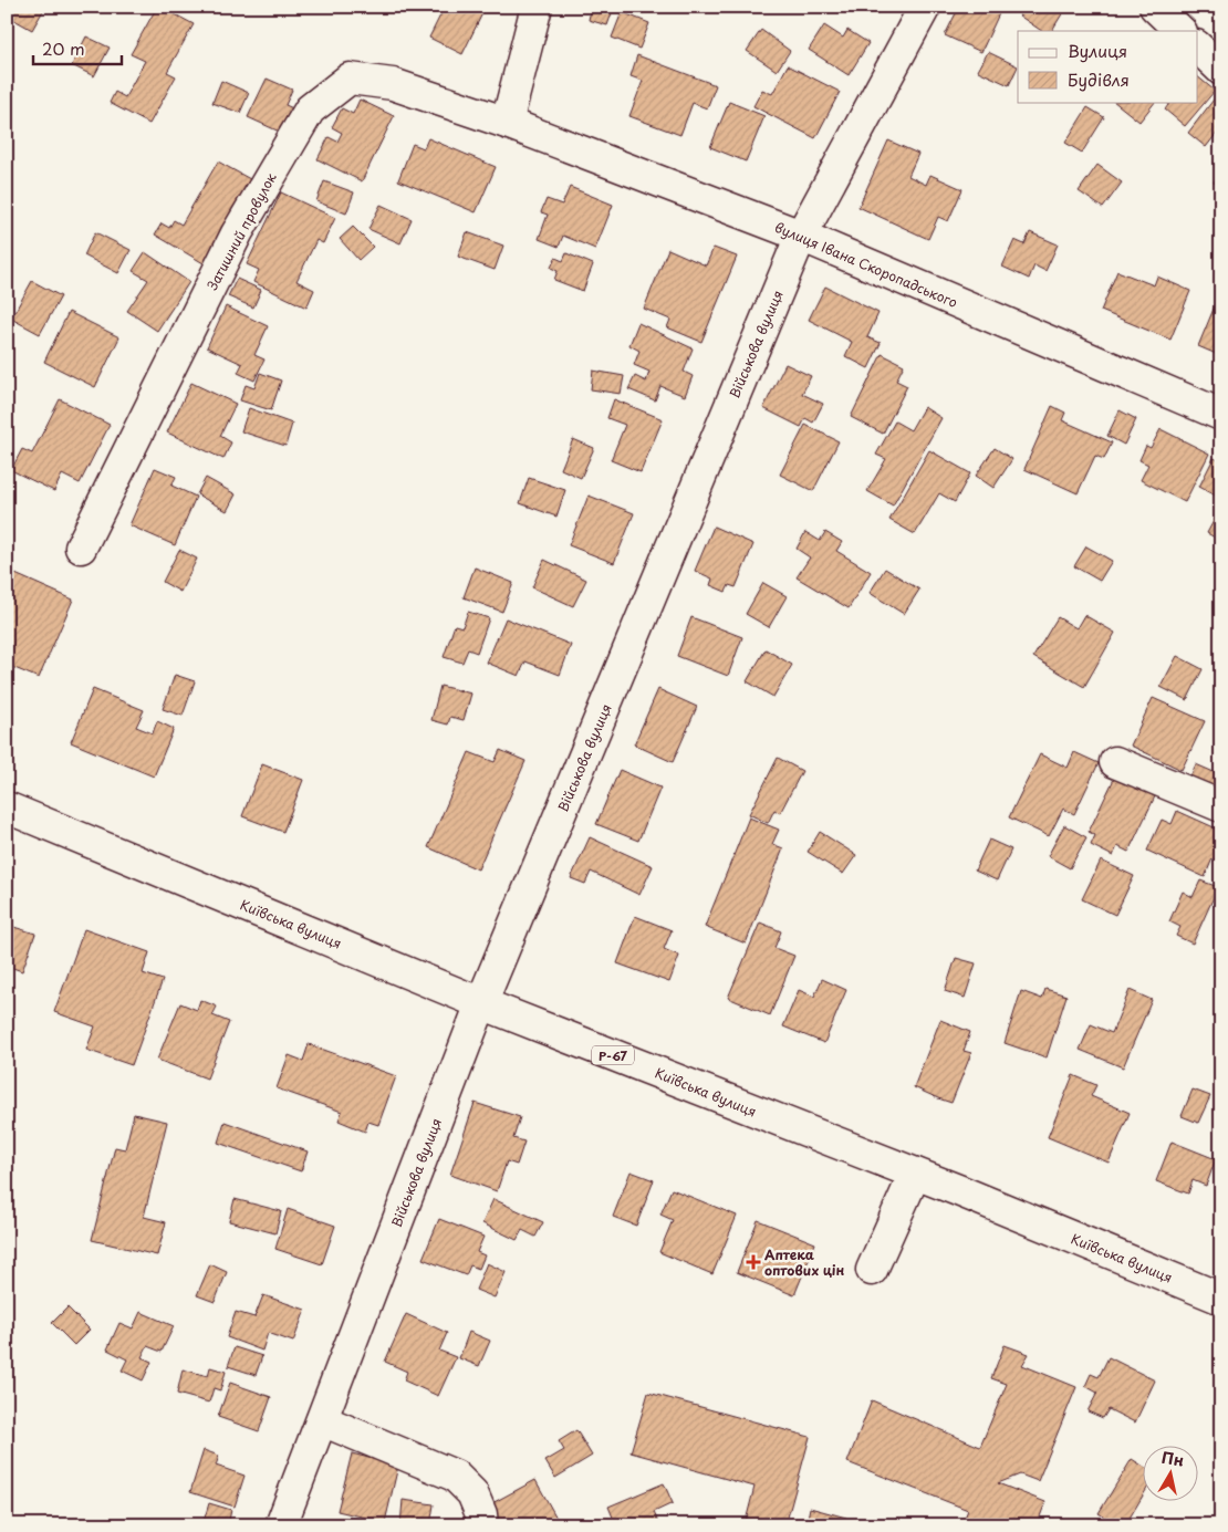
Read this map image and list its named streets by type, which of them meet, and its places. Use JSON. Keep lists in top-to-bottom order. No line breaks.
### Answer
{"streets":{"street":["Затишний провулок","вулиця Івана Скоропадського","Військова вулиця","Київська вулиця","Р-67"]},"crossings":[["Затишний провулок","вулиця Івана Скоропадського"],["вулиця Івана Скоропадського","Військова вулиця"],["Військова вулиця","Київська вулиця"]],"places":{"health":["Аптека оптових цін"]},"legend":["Вулиця","Будівля"],"scale_bar":"20 m","north":"top"}
